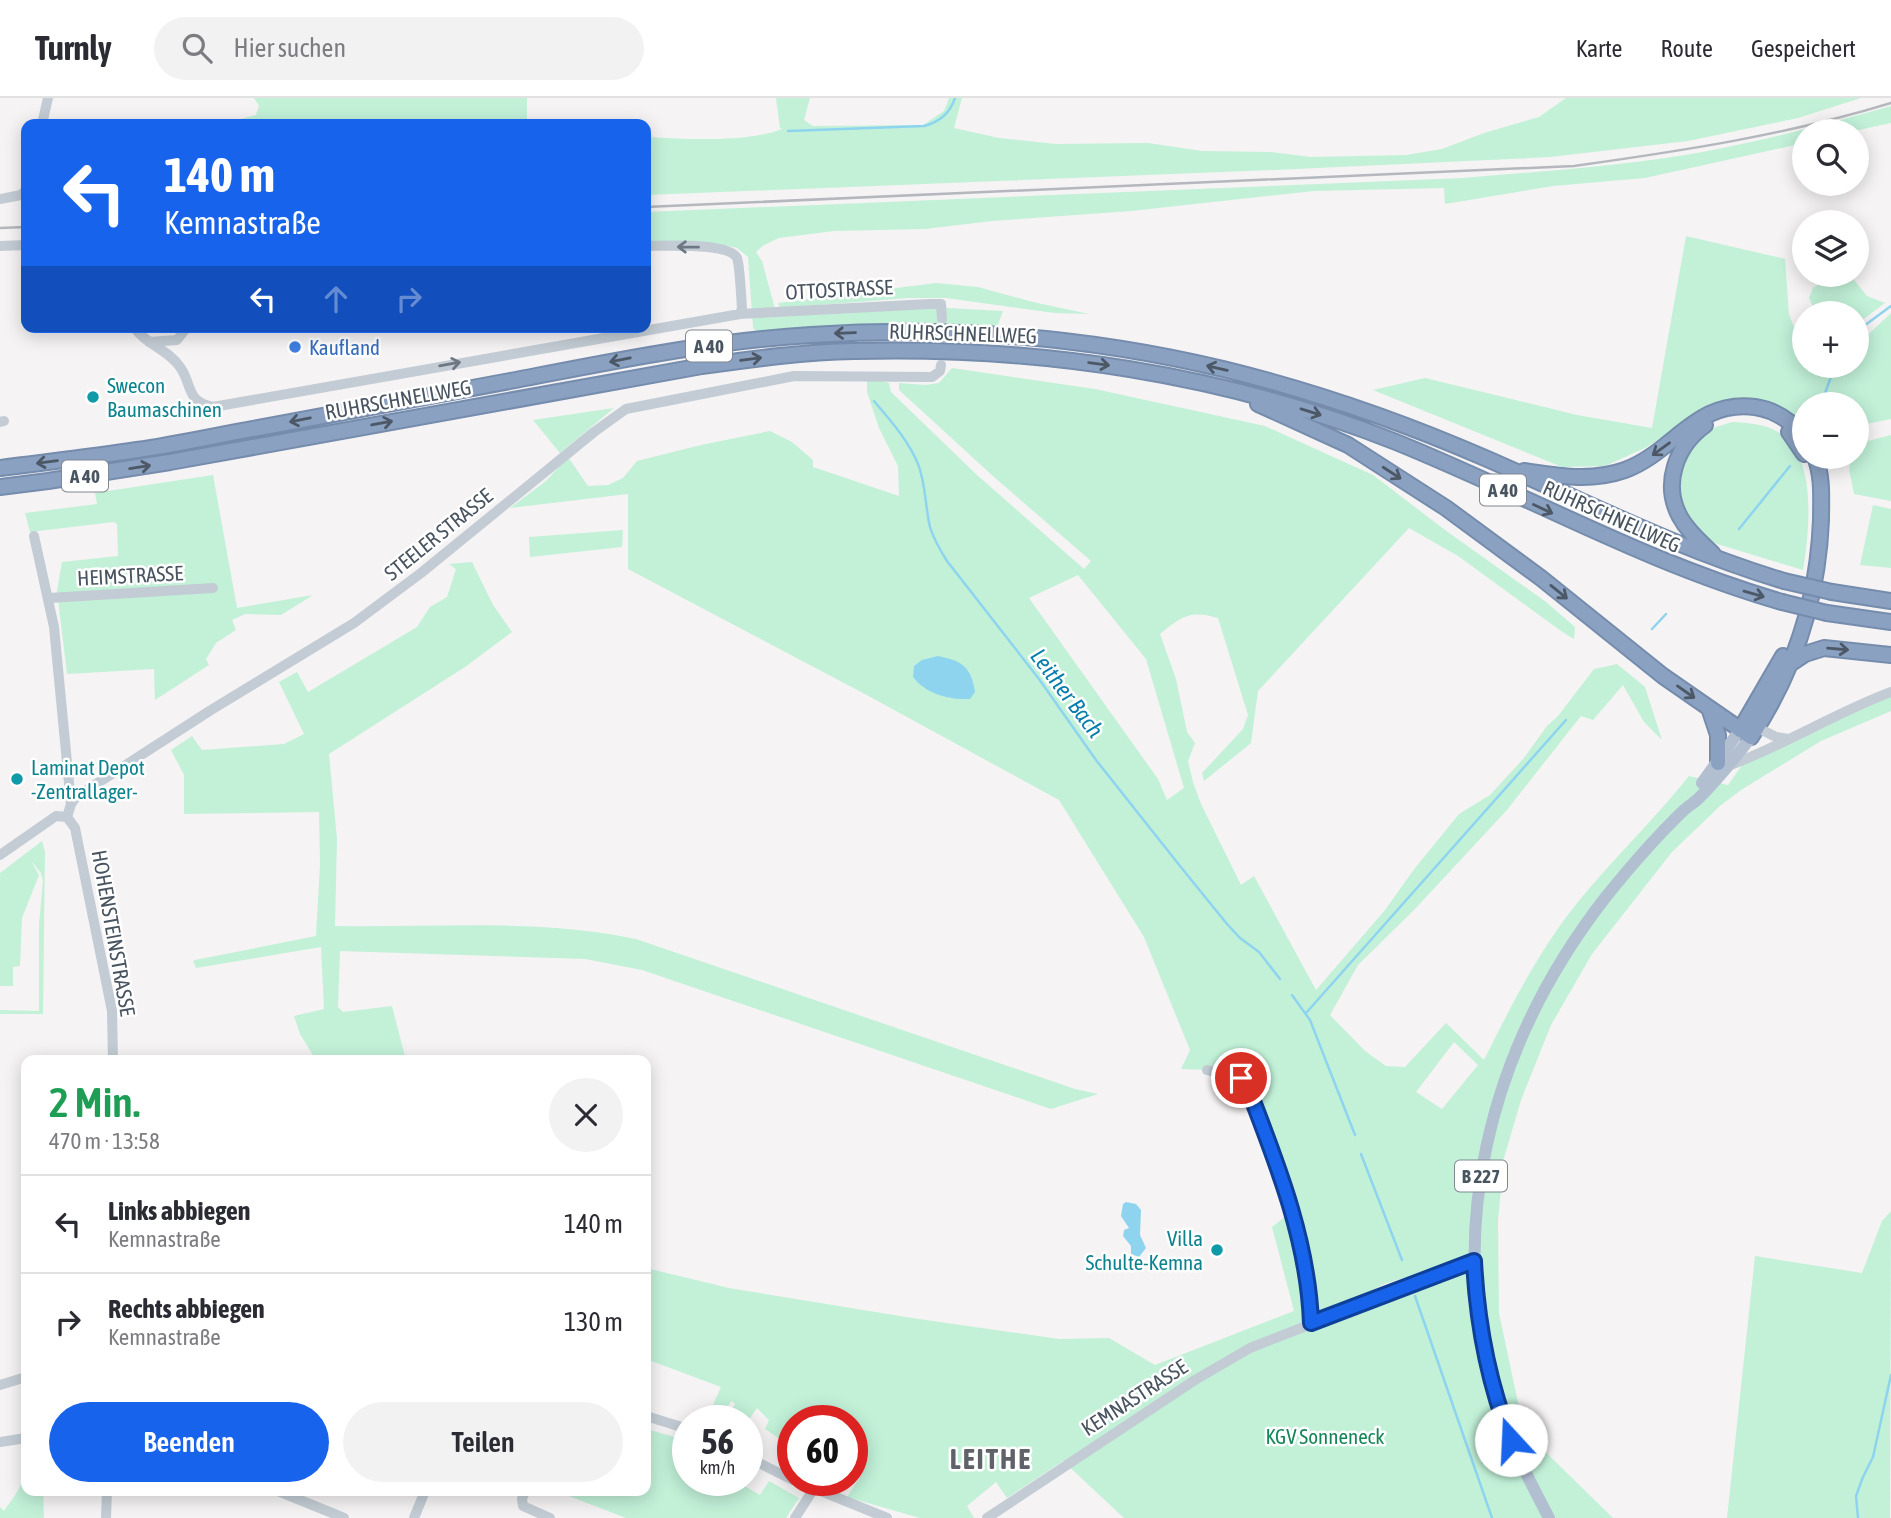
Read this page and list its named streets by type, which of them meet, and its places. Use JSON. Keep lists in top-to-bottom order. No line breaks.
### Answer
{"streets":{"highway":["RUHRSCHNELLWEG","A 40"],"main road":["B 227"],"street":["OTTOSTRASSE","STEELER STRASSE","HEIMSTRASSE","HOHENSTEINSTRASSE","KEMNASTRASSE"]},"crossings":[["B 227","KEMNASTRASSE"]],"one_way":["OTTOSTRASSE"],"districts":["LEITHE"],"water":["Leither Bach"],"parks":["KGV Sonneneck"],"places":["Kaufland","Swecon Baumaschinen","Laminat Depot -Zentrallager-","Villa Schulte-Kemna"],"page":{"header":"Turnly","search":"Hier suchen","nav":["Karte","Route","Gespeichert"],"map_buttons":["+","−"],"turn":["140 m","Kemnastraße"],"heading":["2 Min.","470 m · 13:58"],"list":[{"name":"Links abbiegen","note":"Kemnastraße","value":"140 m"},{"name":"Rechts abbiegen","note":"Kemnastraße","value":"130 m"}],"buttons":["Beenden","Teilen"],"speed":"56 km/h","limit":"60"}}
